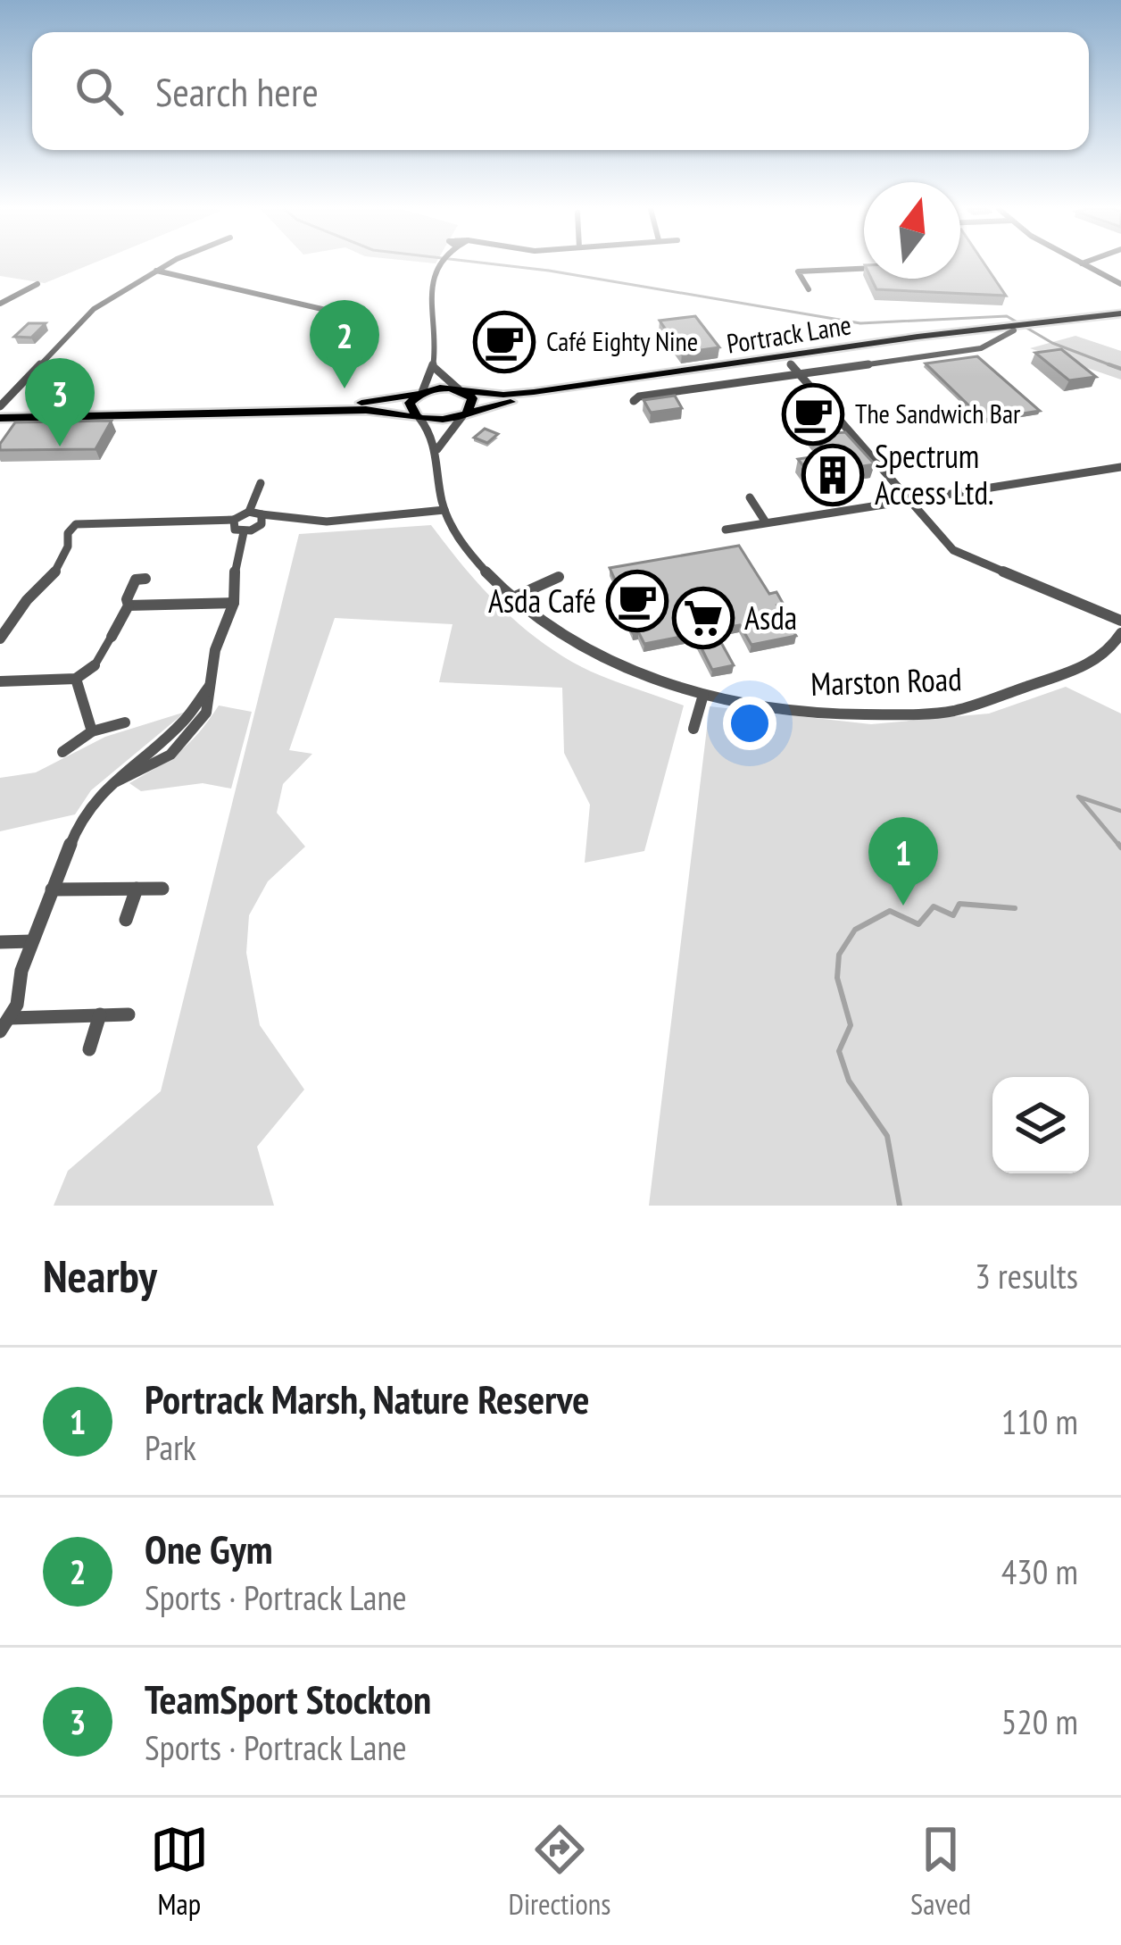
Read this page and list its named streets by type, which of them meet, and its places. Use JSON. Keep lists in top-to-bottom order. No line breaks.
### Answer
{"streets":{"main road":["Portrack Lane"],"street":["Marston Road"]},"crossings":[["Portrack Lane","Marston Road"]],"places":{"cafe":["Café Eighty Nine","The Sandwich Bar","Asda Café"],"building":["Spectrum Access Ltd."],"supermarket":["Asda"]},"north":"top","page":{"search":"Search here","pins":["2","3","1"],"heading":["Nearby","3 results"],"list":[{"mark":"1","name":"Portrack Marsh, Nature Reserve","note":"Park","value":"110 m"},{"mark":"2","name":"One Gym","note":"Sports · Portrack Lane","value":"430 m"},{"mark":"3","name":"TeamSport Stockton","note":"Sports · Portrack Lane","value":"520 m"}],"nav":["Map","Directions","Saved"]}}
